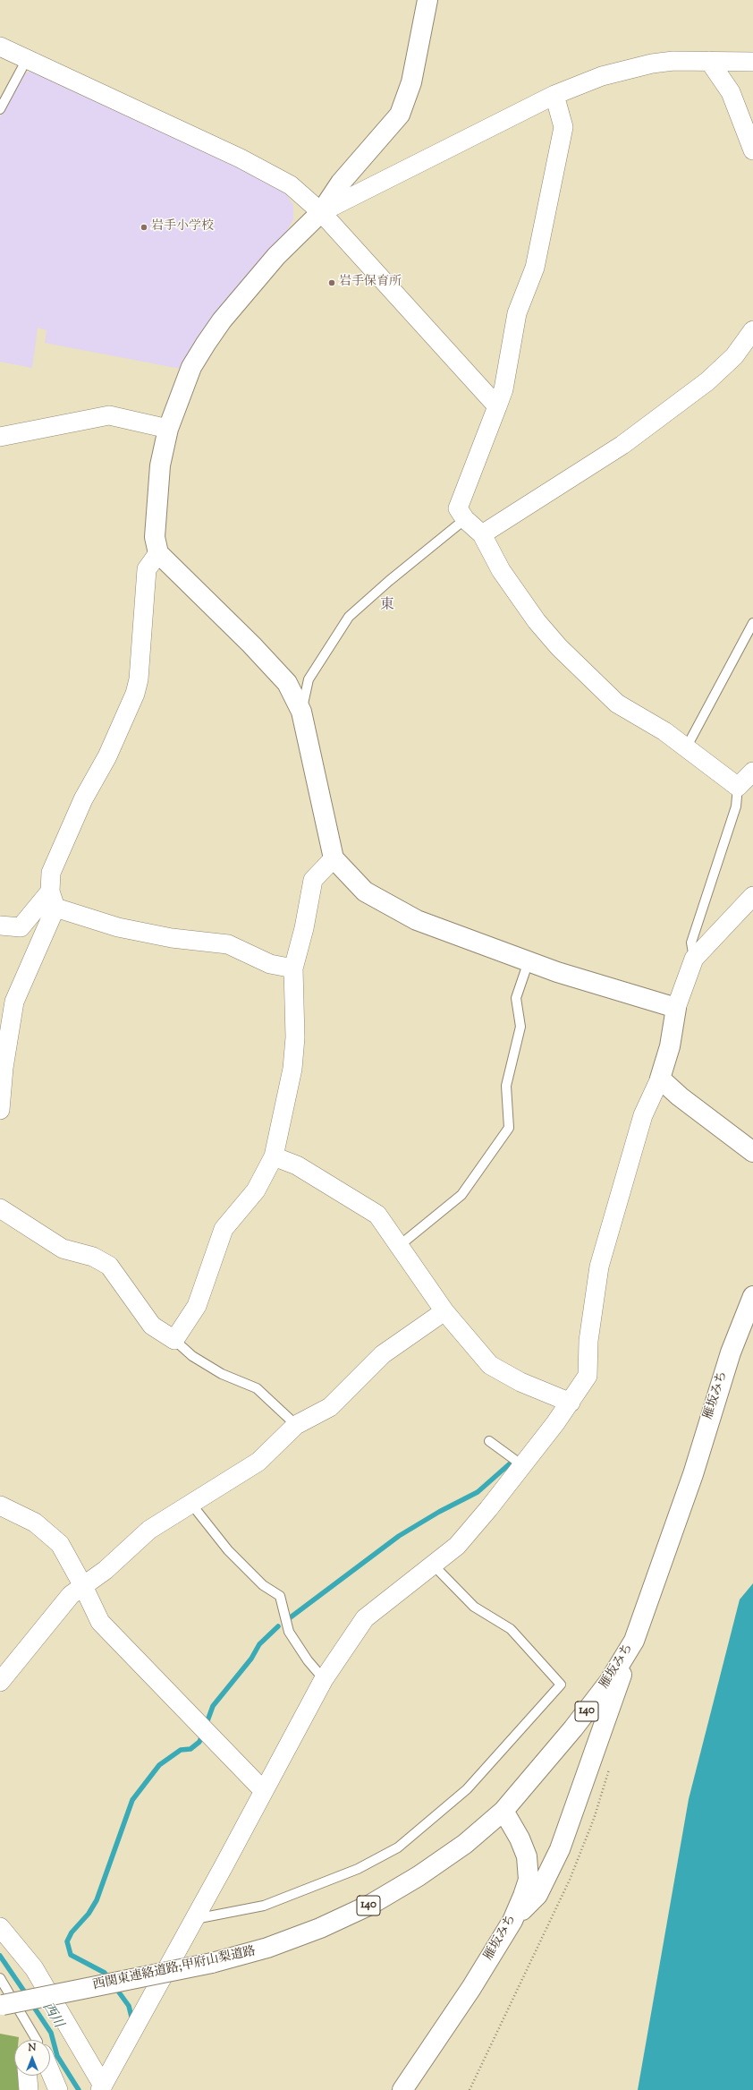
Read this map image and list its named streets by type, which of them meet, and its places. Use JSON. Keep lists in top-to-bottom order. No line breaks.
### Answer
{"streets":{"main road":["雁坂みち","140","西関東連絡道路;甲府山梨道路"]},"crossings":[["雁坂みち","西関東連絡道路;甲府山梨道路"]],"districts":["東"],"water":["西川"],"places":["岩手小学校","岩手保育所"],"north":"top"}
